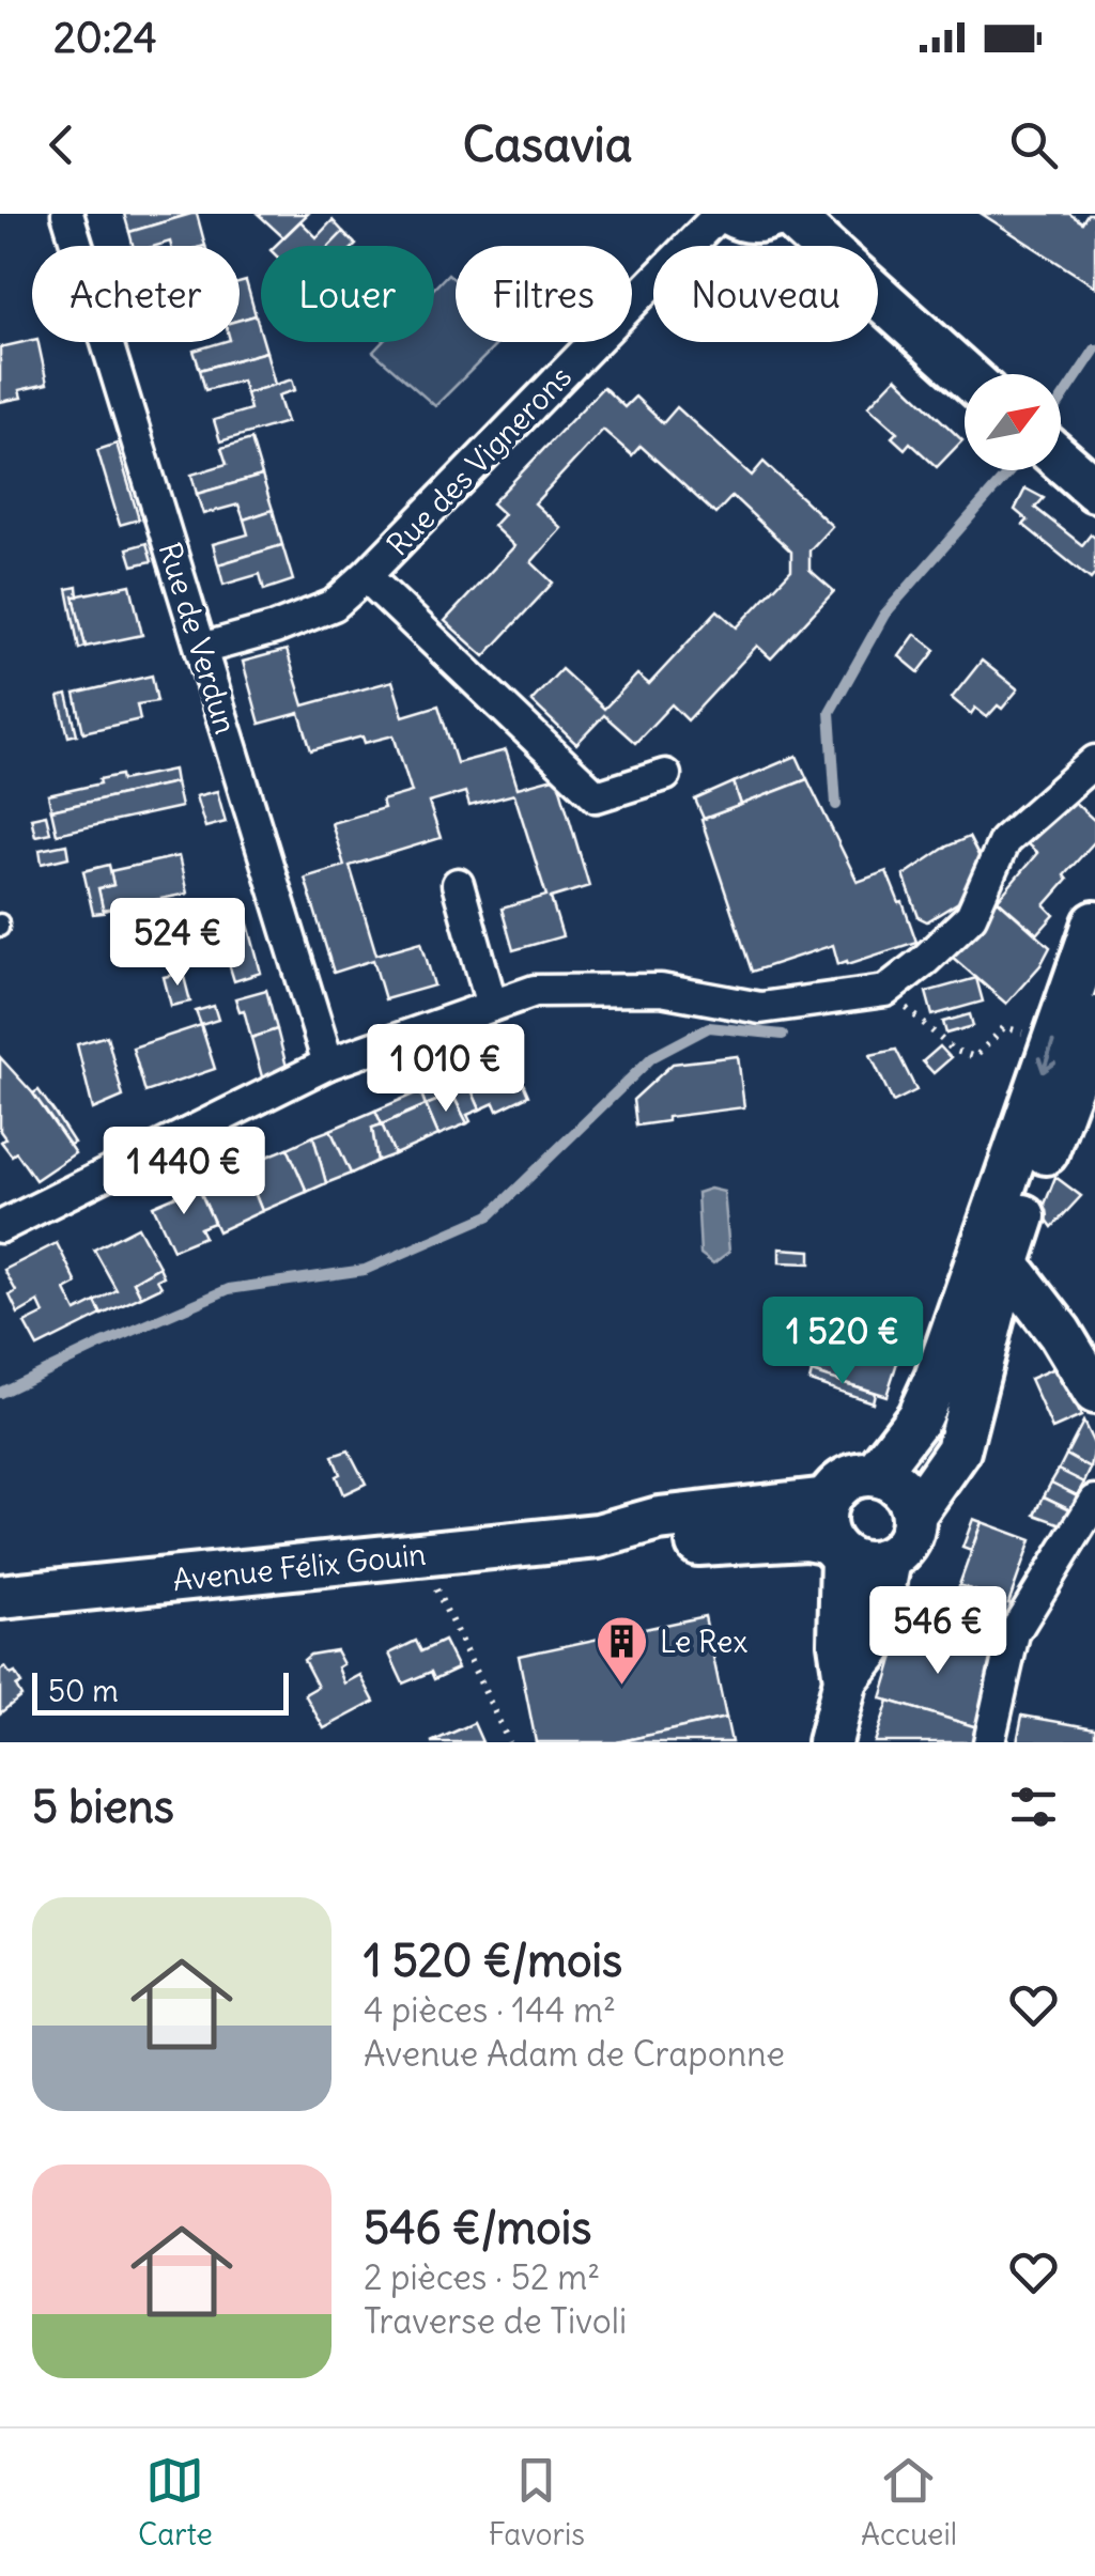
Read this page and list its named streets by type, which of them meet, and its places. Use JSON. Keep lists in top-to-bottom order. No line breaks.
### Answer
{"streets":{"main road":["Avenue Félix Gouin"],"street":["Rue des Vignerons","Rue de Verdun"]},"crossings":[["Rue des Vignerons","Rue de Verdun"]],"places":{"building":["Le Rex"]},"scale_bar":"50 m","north":"top right","page":{"status":"20:24","header":"Casavia","chip":["Acheter","Louer","Filtres","Nouveau"],"price":["524 €","1 010 €","1 440 €","1 520 €","546 €"],"scale":"50 m","heading":"5 biens","list":[{"name":"1 520 €/mois","note":"4 pièces · 144 m² · Avenue Adam de Craponne"},{"name":"546 €/mois","note":"2 pièces · 52 m² · Traverse de Tivoli"}],"tabs":["Carte","Favoris","Accueil"]}}
